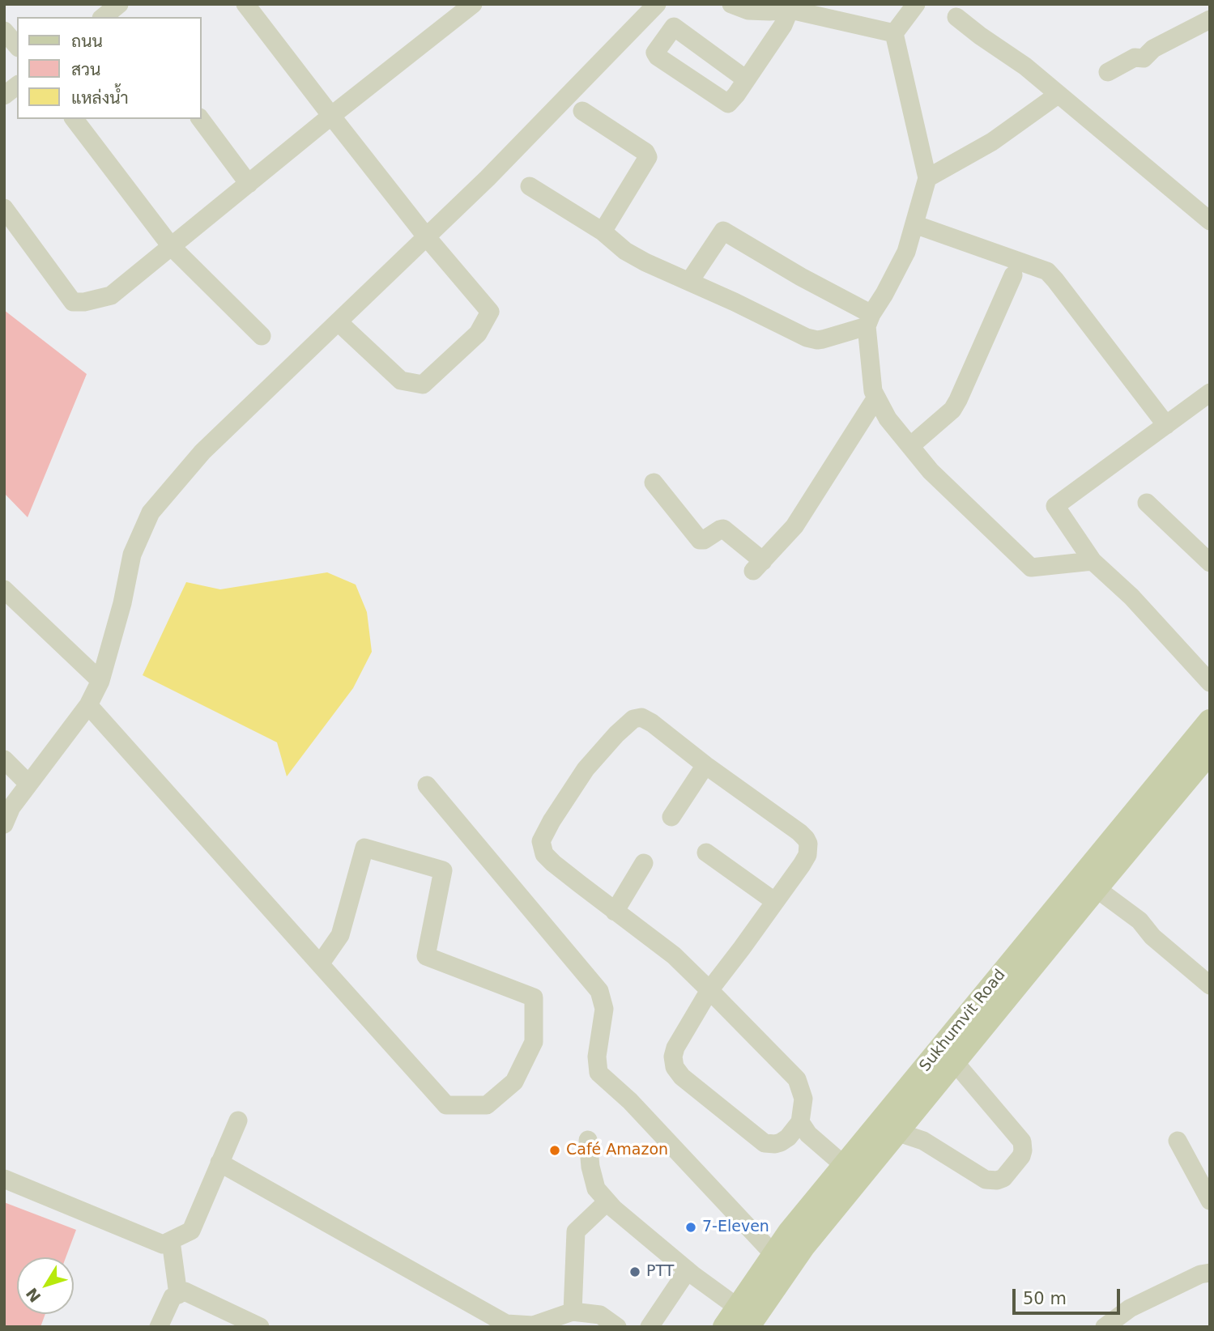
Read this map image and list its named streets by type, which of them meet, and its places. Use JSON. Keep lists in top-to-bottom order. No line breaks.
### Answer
{"streets":{"main road":["Sukhumvit Road"]},"places":["Café Amazon","7-Eleven","PTT"],"legend":["ถนน","สวน","แหล่งน้ำ"],"scale_bar":"50 m","north":"bottom left"}
